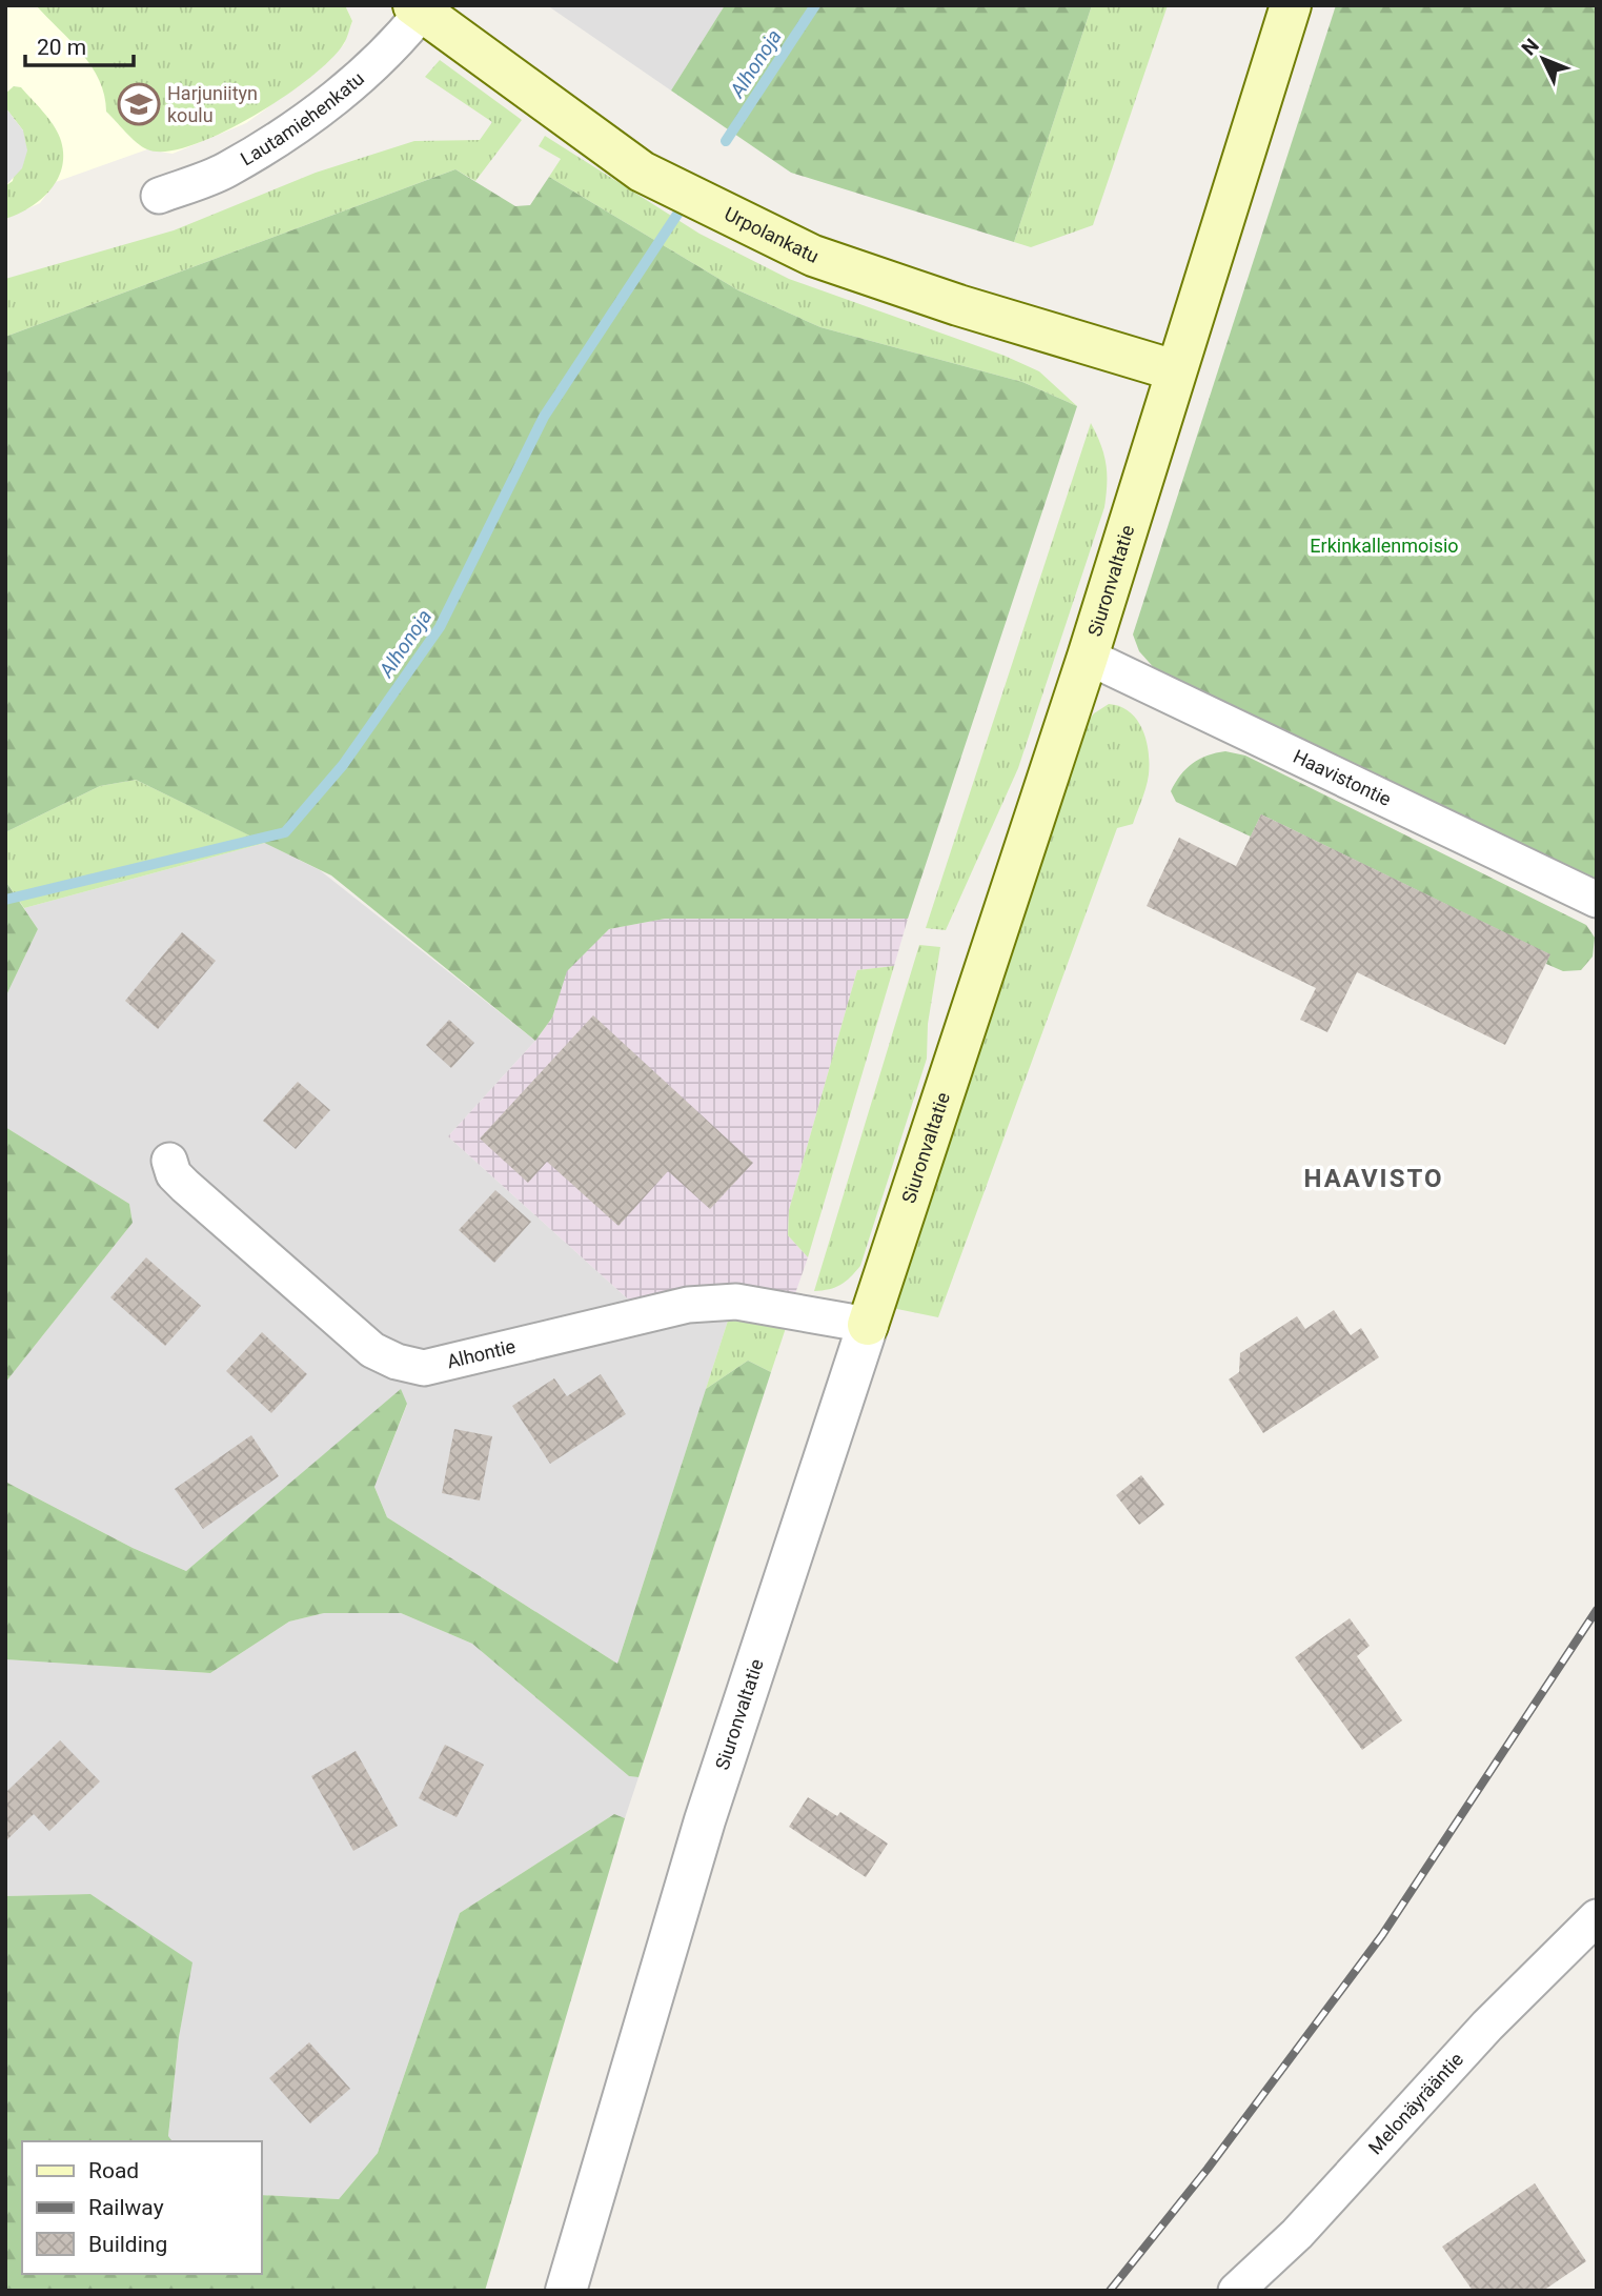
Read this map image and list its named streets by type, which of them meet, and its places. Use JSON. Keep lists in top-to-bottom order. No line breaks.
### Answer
{"streets":{"main road":["Urpolankatu","Siuronvaltatie"],"street":["Lautamiehenkatu","Haavistontie","Alhontie","Melonäyrääntie"]},"crossings":[["Lautamiehenkatu","Urpolankatu"],["Urpolankatu","Siuronvaltatie"],["Siuronvaltatie","Haavistontie"],["Siuronvaltatie","Alhontie"]],"districts":["HAAVISTO"],"water":["Alhonoja"],"parks":["Erkinkallenmoisio"],"places":{"school or university":["Harjuniityn koulu"]},"legend":["Road","Railway","Building"],"scale_bar":"20 m","north":"top left"}
